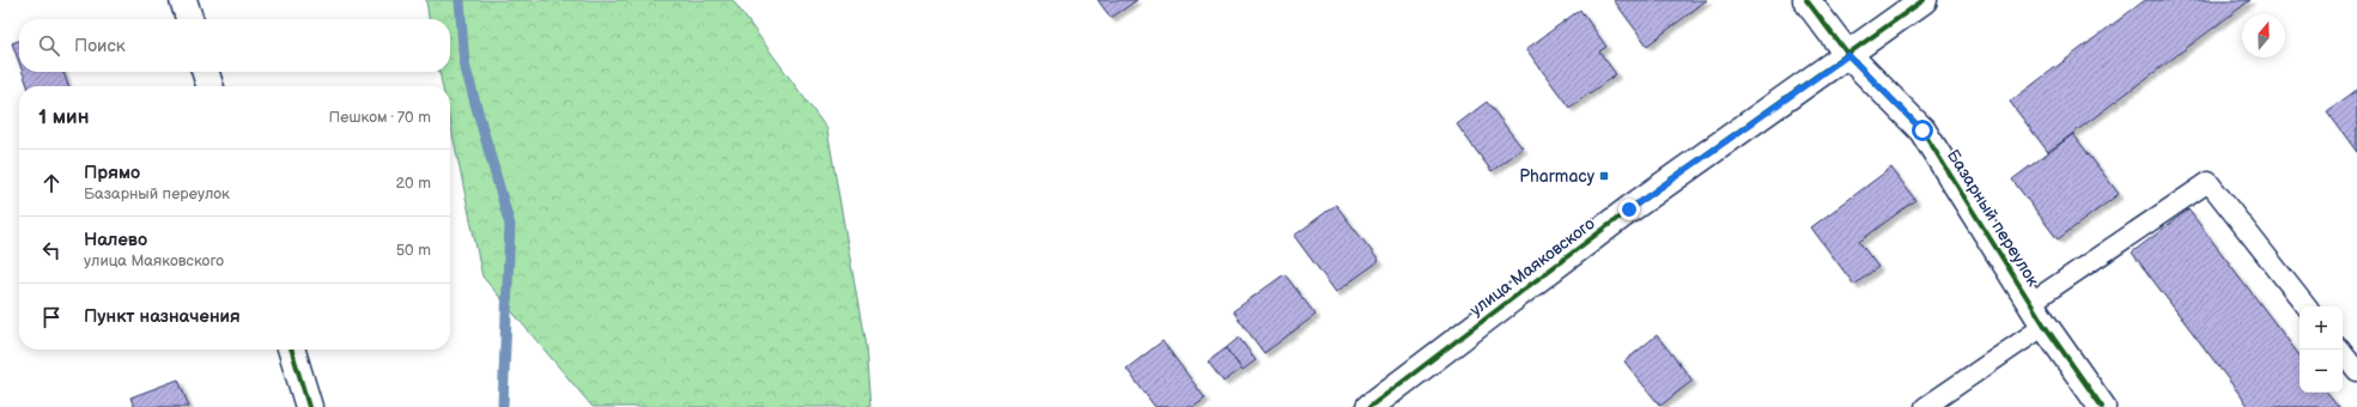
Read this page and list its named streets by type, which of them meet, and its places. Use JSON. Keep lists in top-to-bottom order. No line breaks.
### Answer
{"streets":{"street":["Базарный переулок","улица Маяковского"]},"crossings":[["Базарный переулок","улица Маяковского"]],"places":{"transit":["Pharmacy"]},"north":"top","page":{"search":"Поиск","heading":["1 мин","Пешком · 70 m"],"list":[["Прямо","Базарный переулок","20 m"],["Налево","улица Маяковского","50 m"],"Пункт назначения"],"map_buttons":["+","−"]}}
